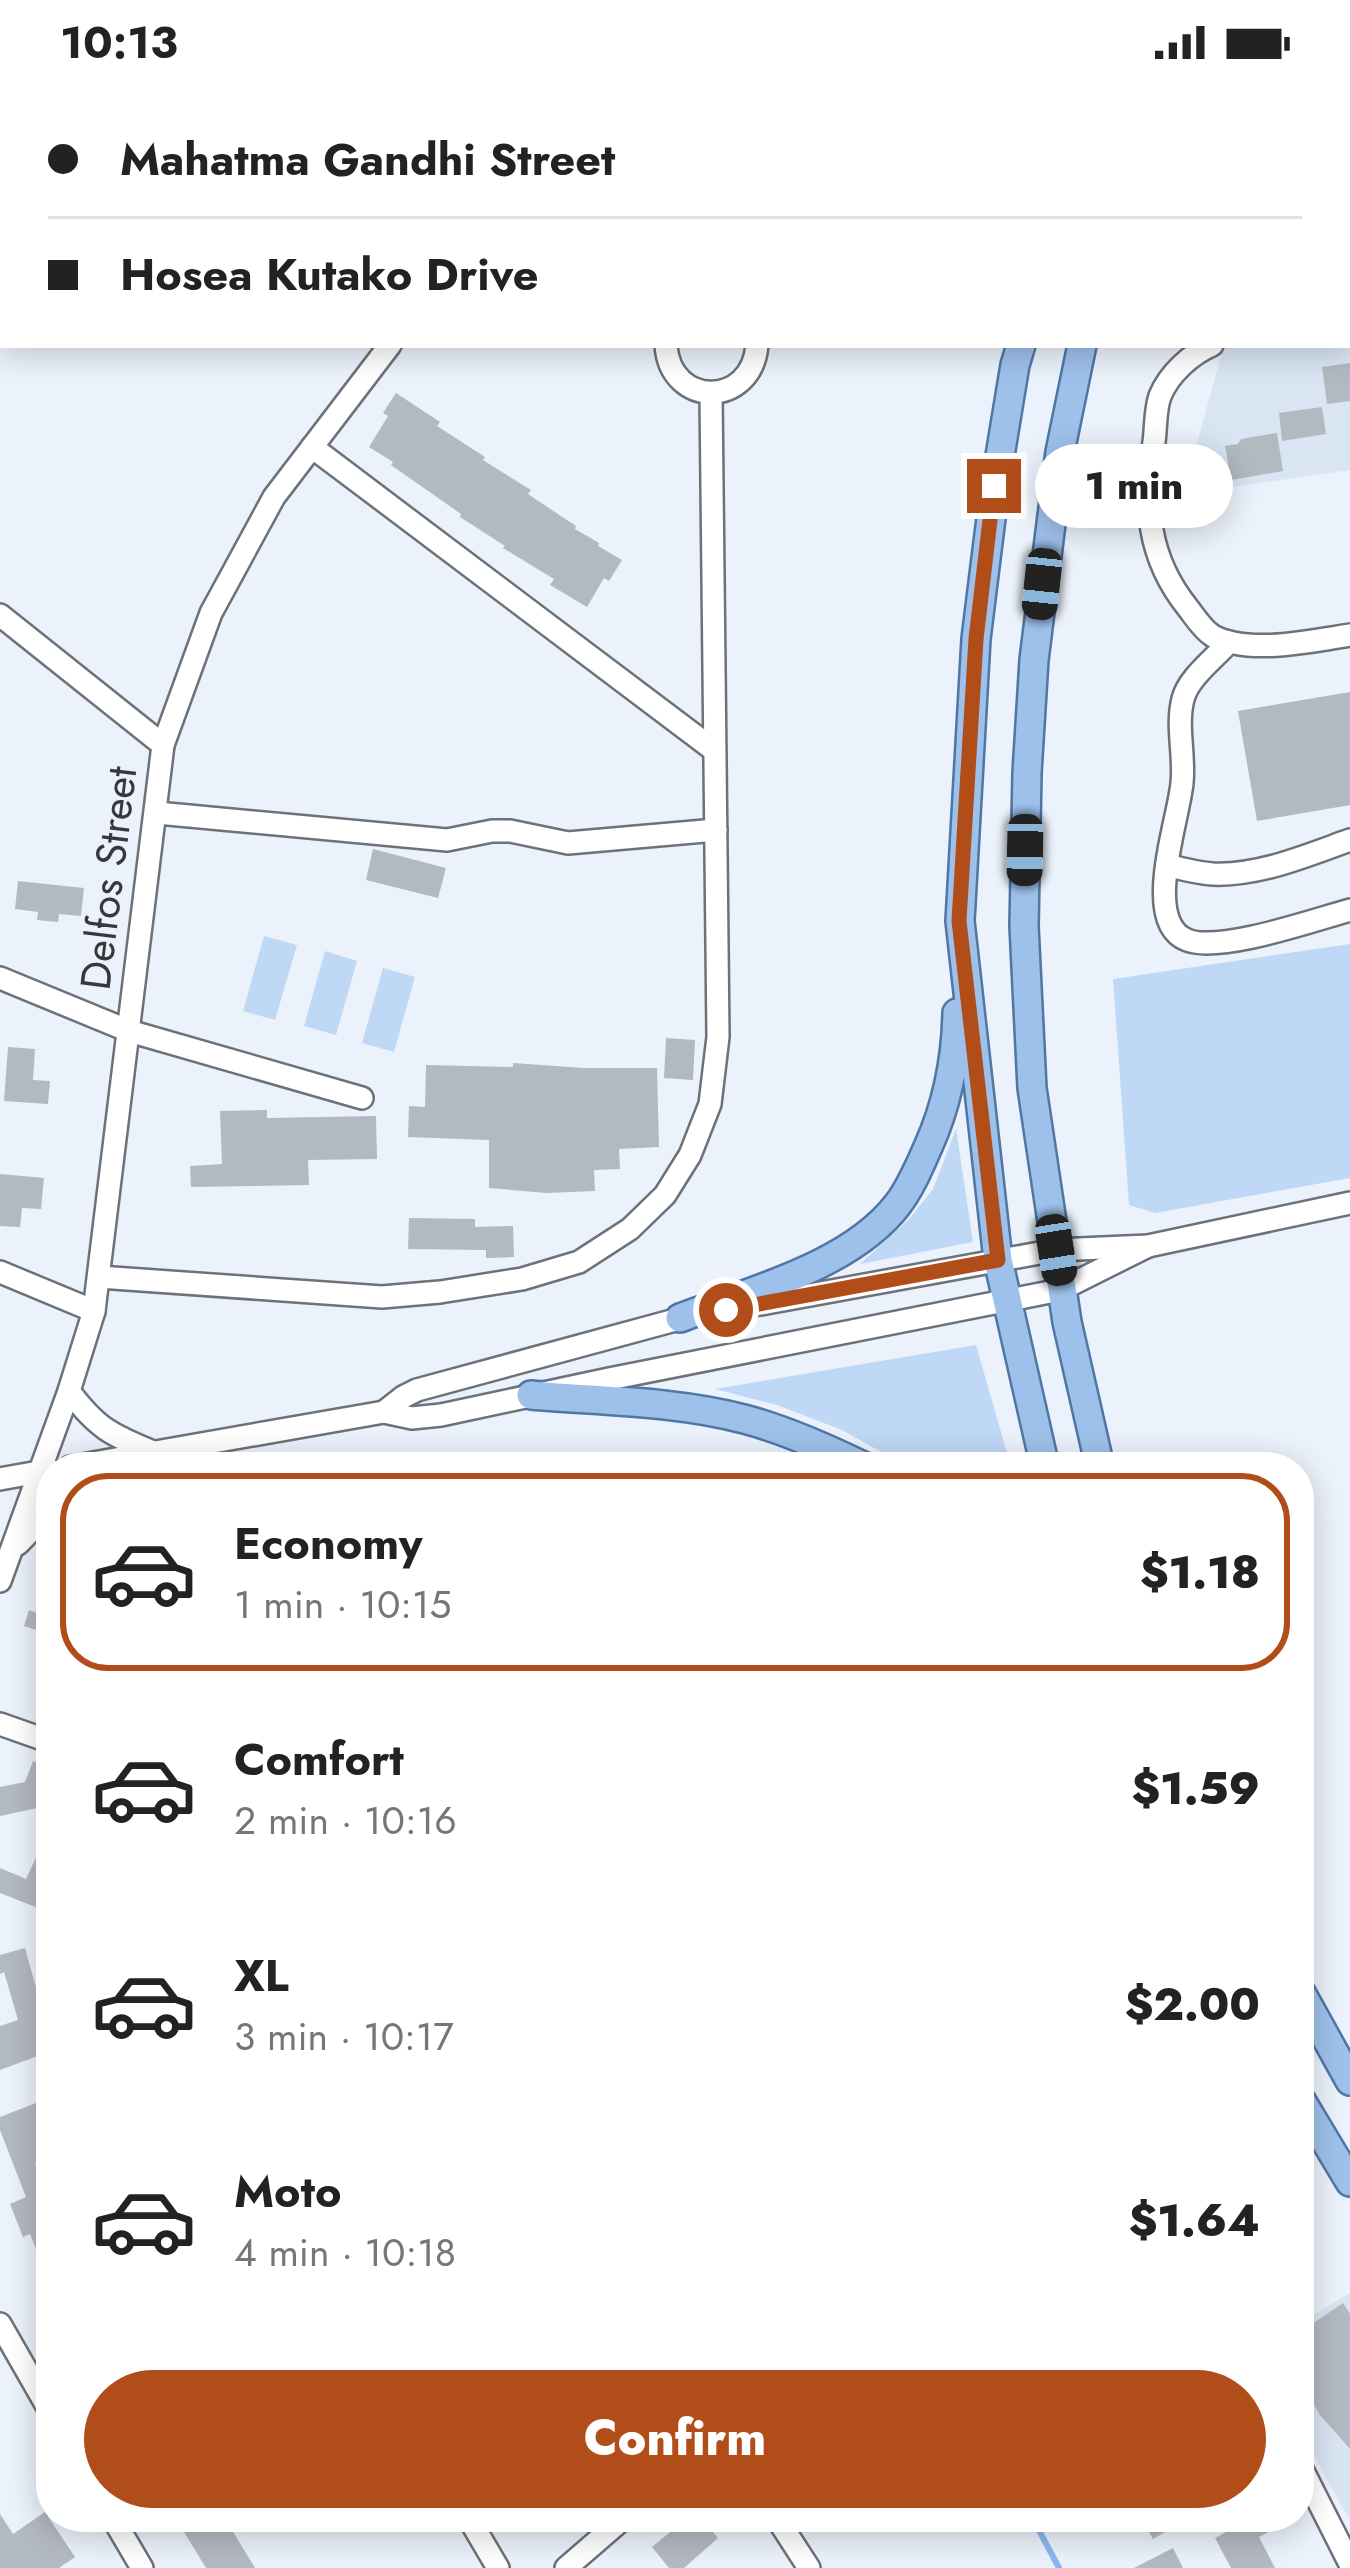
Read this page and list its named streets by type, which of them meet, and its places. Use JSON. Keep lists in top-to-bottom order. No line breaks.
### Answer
{"streets":{"street":["Delfos Street"]},"page":{"status":"10:13","banner":["Mahatma Gandhi Street","Hosea Kutako Drive"],"bubble":"1 min","list":[{"name":"Economy","note":"1 min · 10:15","value":"$1.18"},{"name":"Comfort","note":"2 min · 10:16","value":"$1.59"},{"name":"XL","note":"3 min · 10:17","value":"$2.00"},{"name":"Moto","note":"4 min · 10:18","value":"$1.64"}],"buttons":"Confirm"}}
